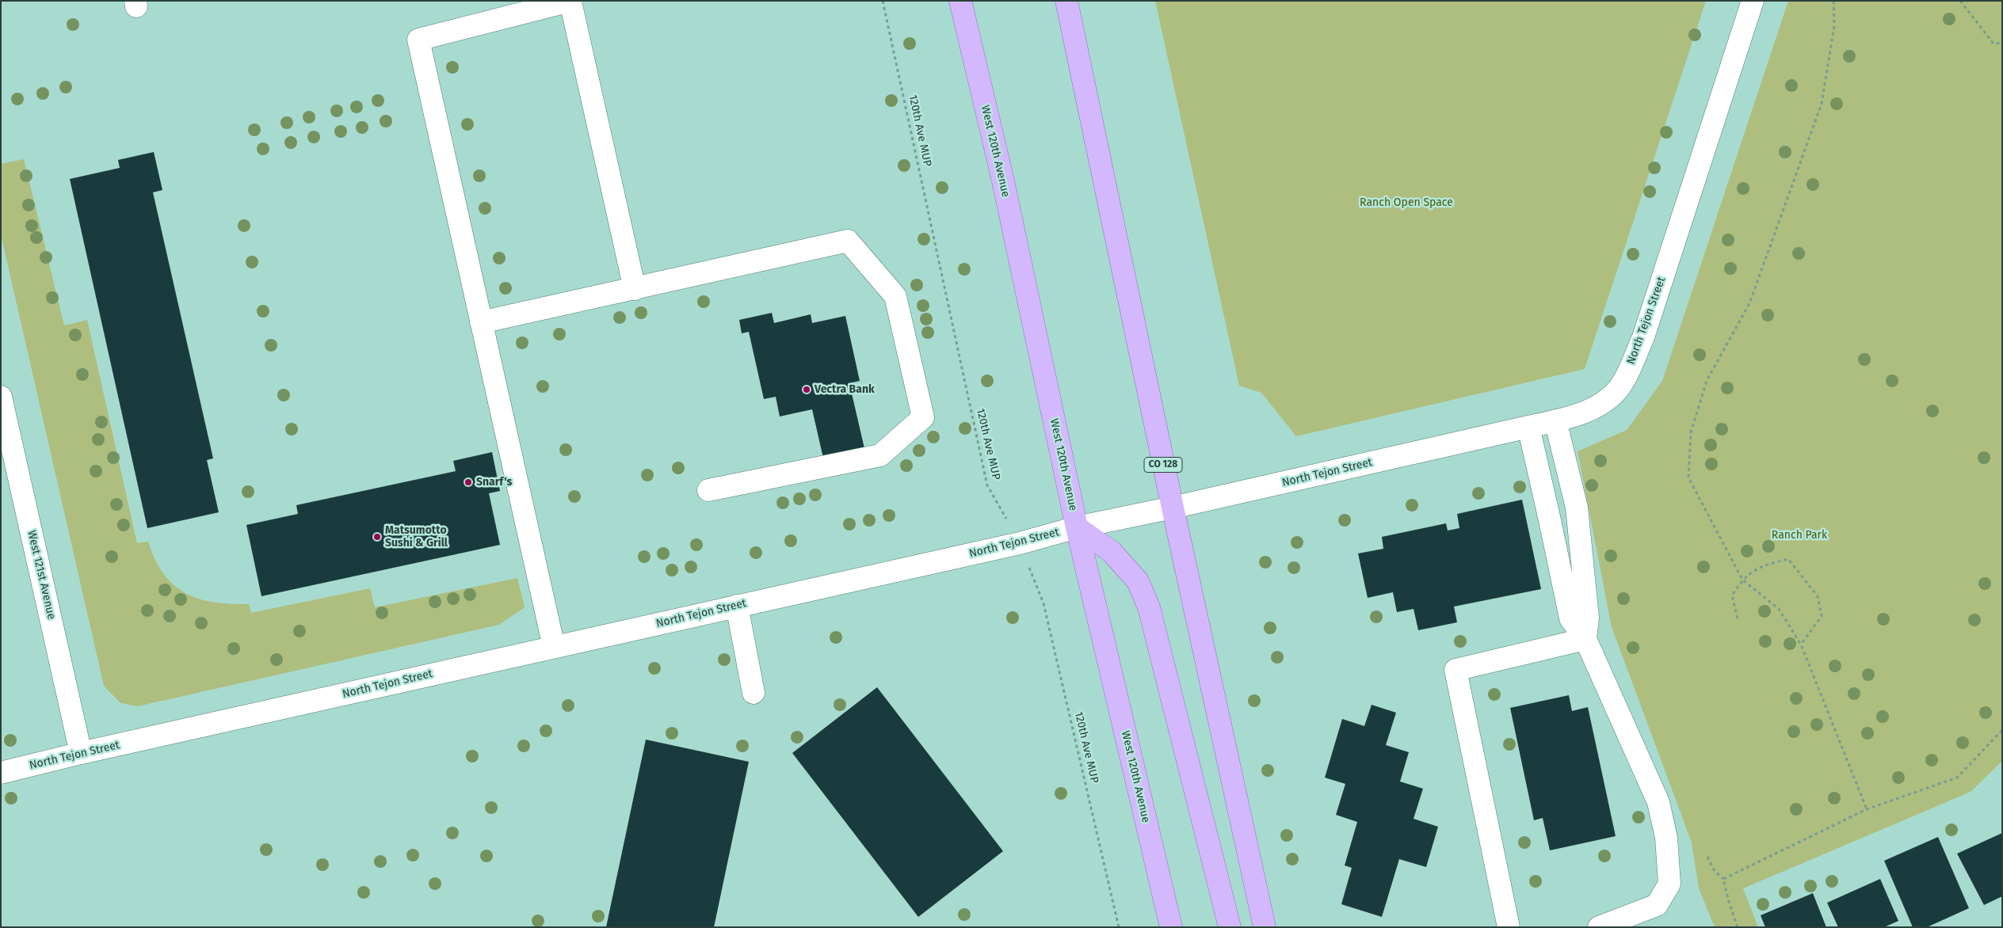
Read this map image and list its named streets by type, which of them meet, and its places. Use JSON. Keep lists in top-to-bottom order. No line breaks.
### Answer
{"streets":{"main road":["West 120th Avenue","CO 128"],"street":["North Tejon Street","West 121st Avenue"],"path":["120th Ave MUP"]},"crossings":[["120th Ave MUP","North Tejon Street"],["West 120th Avenue","North Tejon Street"],["North Tejon Street","CO 128"],["North Tejon Street","West 121st Avenue"]],"parks":["Ranch Open Space","Ranch Park"],"places":["Vectra Bank","Snarf's","Matsumotto Sushi & Grill"]}
